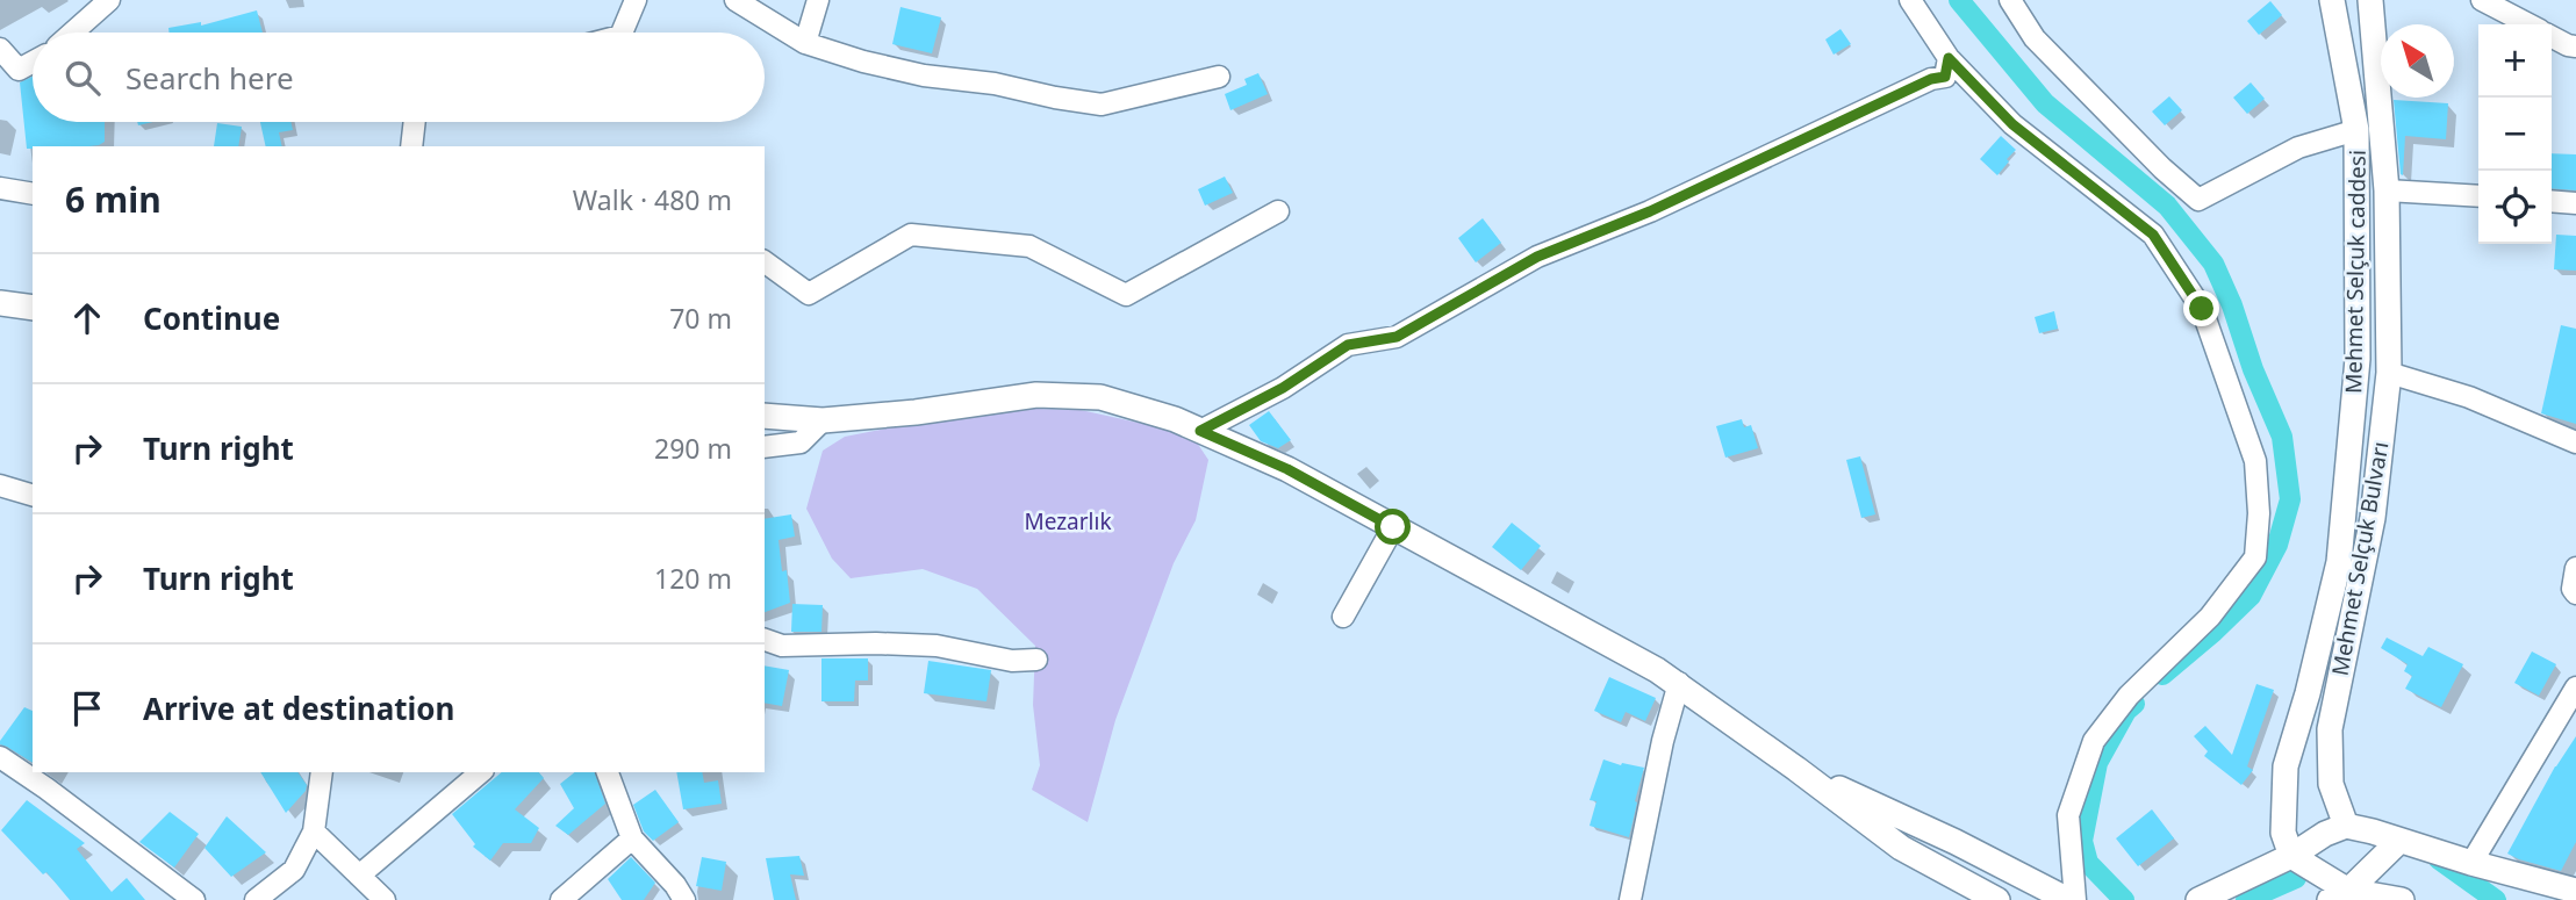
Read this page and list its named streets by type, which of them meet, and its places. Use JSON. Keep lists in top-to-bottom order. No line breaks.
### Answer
{"streets":{"main road":["Mehmet Selçuk caddesi","Mehmet Selçuk Bulvarı"]},"parks":["Mezarlık"],"north":"top left","page":{"map_buttons":["+","−"],"search":"Search here","heading":["6 min","Walk · 480 m"],"list":[["Continue","70 m"],["Turn right","290 m"],["Turn right","120 m"],"Arrive at destination"]}}
